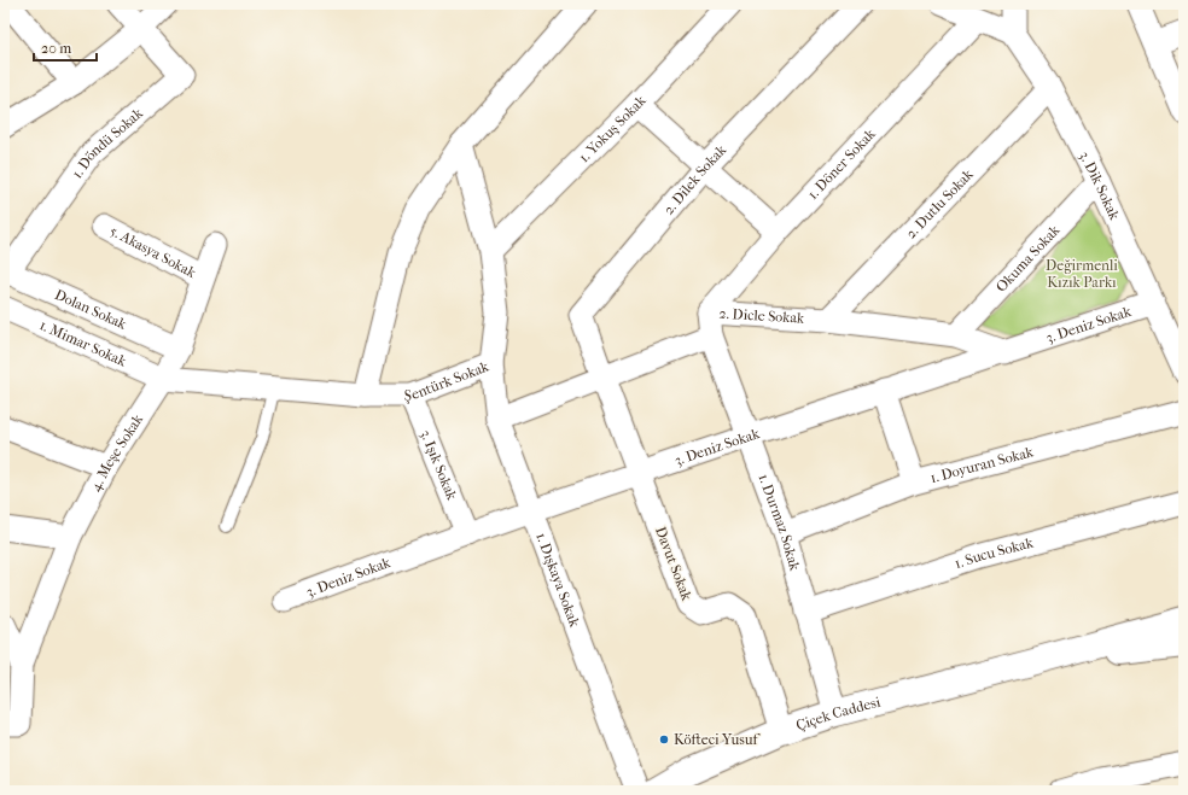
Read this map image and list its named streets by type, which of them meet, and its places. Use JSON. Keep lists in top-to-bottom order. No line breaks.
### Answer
{"streets":{"main road":["Çiçek Caddesi"],"street":["1. Yokuş Sokak","1. Döndü Sokak","1. Döner Sokak","2. Dilek Sokak","3. Dik Sokak","2. Dutlu Sokak","5. Akasya Sokak","Okuma Sokak","Dolan Sokak","2. Dicle Sokak","3. Deniz Sokak","1. Mimar Sokak","Şentürk Sokak","4. Meşe Sokak","3. Işık Sokak","1. Doyuran Sokak","1. Durmaz Sokak","1. Sucu Sokak","Davut Sokak","1. Dışkaya Sokak"]},"crossings":[["1. Yokuş Sokak","Şentürk Sokak"],["1. Döndü Sokak","Dolan Sokak"],["1. Döner Sokak","2. Dicle Sokak"],["2. Dilek Sokak","2. Dicle Sokak"],["2. Dilek Sokak","Davut Sokak"],["3. Dik Sokak","2. Dutlu Sokak"],["3. Dik Sokak","Okuma Sokak"],["3. Dik Sokak","3. Deniz Sokak"],["2. Dutlu Sokak","2. Dicle Sokak"],["5. Akasya Sokak","4. Meşe Sokak"],["Okuma Sokak","2. Dicle Sokak"],["Dolan Sokak","4. Meşe Sokak"],["2. Dicle Sokak","3. Deniz Sokak"],["2. Dicle Sokak","1. Durmaz Sokak"],["2. Dicle Sokak","Davut Sokak"],["2. Dicle Sokak","1. Dışkaya Sokak"],["3. Deniz Sokak","3. Işık Sokak"],["3. Deniz Sokak","1. Durmaz Sokak"],["3. Deniz Sokak","Davut Sokak"],["3. Deniz Sokak","1. Dışkaya Sokak"],["1. Mimar Sokak","Şentürk Sokak"],["1. Mimar Sokak","4. Meşe Sokak"],["Şentürk Sokak","4. Meşe Sokak"],["Şentürk Sokak","3. Işık Sokak"],["Şentürk Sokak","1. Dışkaya Sokak"],["1. Doyuran Sokak","1. Durmaz Sokak"],["1. Durmaz Sokak","1. Sucu Sokak"],["1. Durmaz Sokak","Çiçek Caddesi"],["Davut Sokak","Çiçek Caddesi"]],"parks":["Değirmenli Kızık Parkı"],"places":["Köfteci Yusuf"],"scale_bar":"20 m"}
